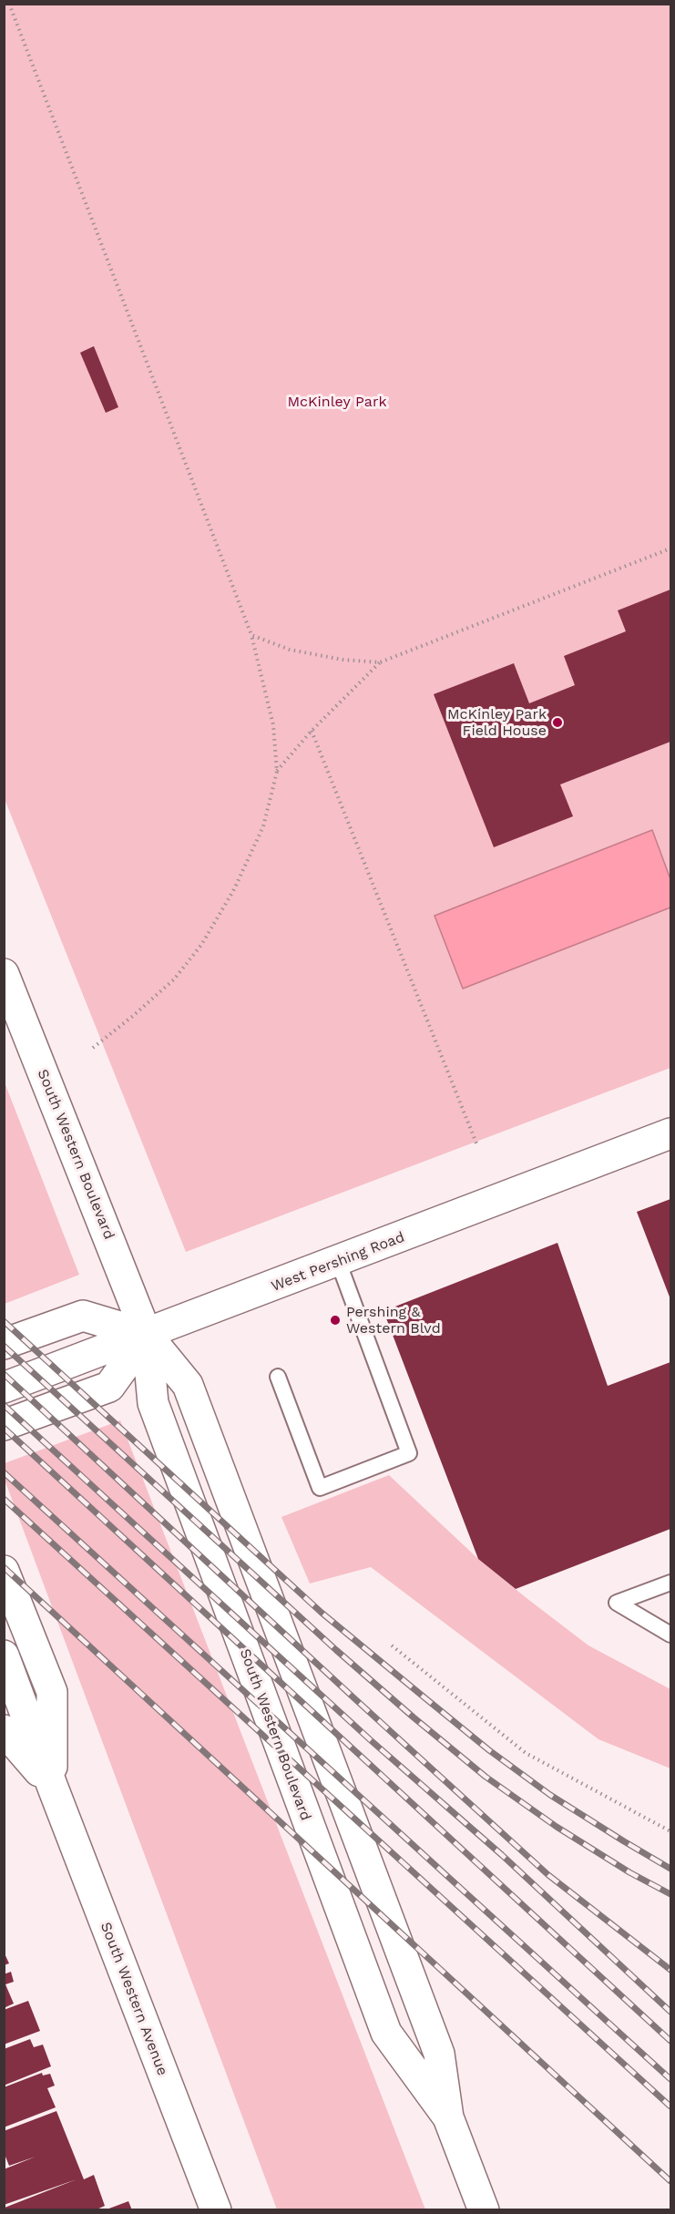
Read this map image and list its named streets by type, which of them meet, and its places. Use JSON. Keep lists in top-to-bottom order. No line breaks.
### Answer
{"streets":{"street":["South Western Boulevard","West Pershing Road","South Western Avenue"]},"crossings":[["South Western Boulevard","West Pershing Road"]],"parks":["McKinley Park"],"places":["McKinley Park Field House","Pershing & Western Blvd"]}
